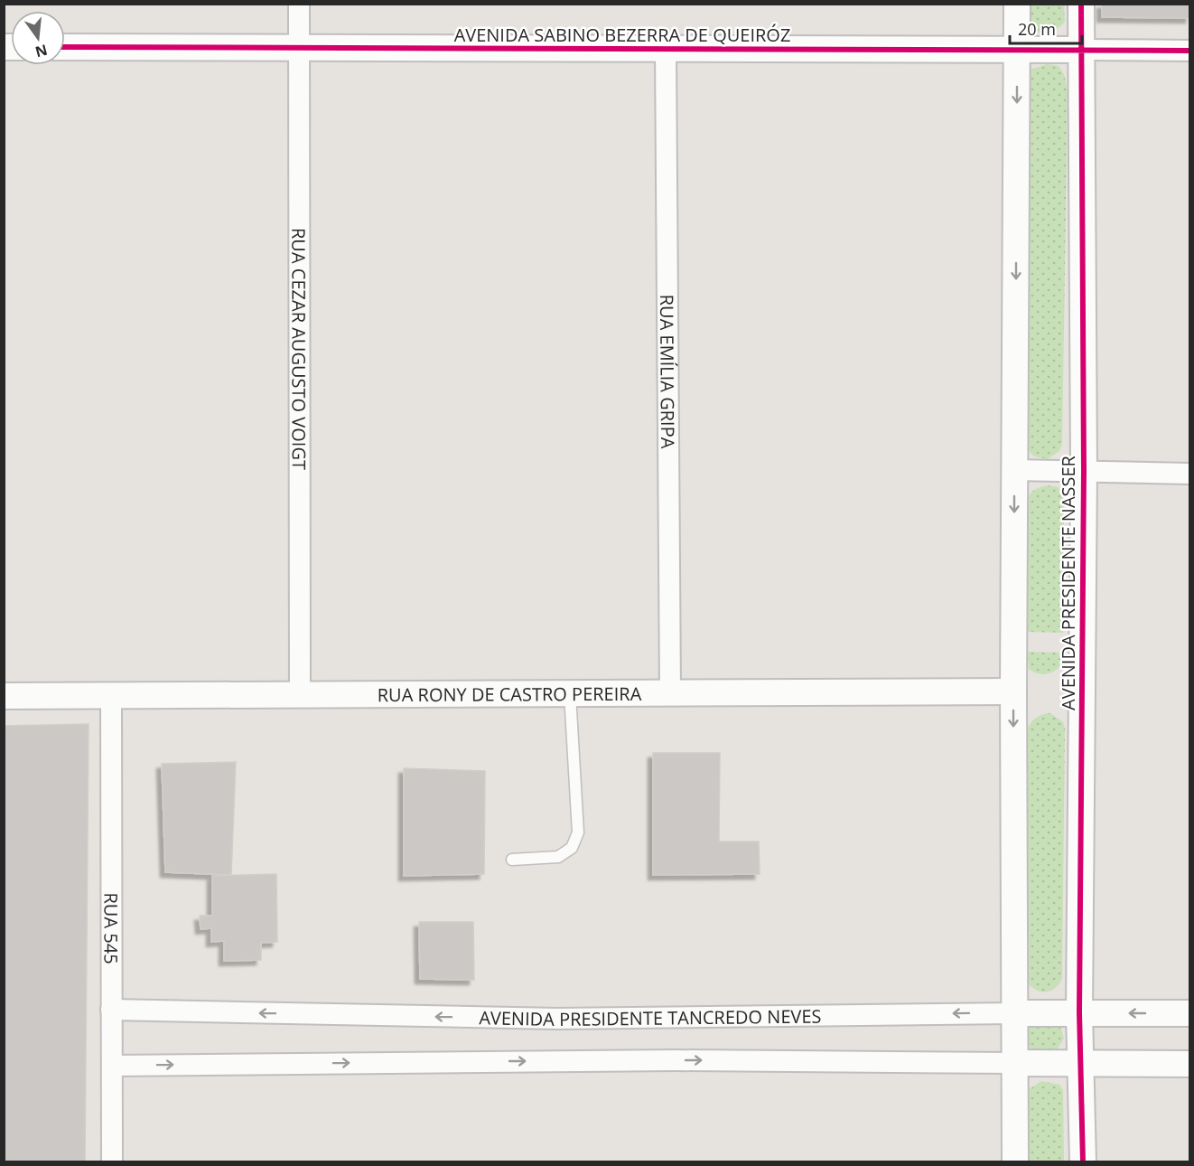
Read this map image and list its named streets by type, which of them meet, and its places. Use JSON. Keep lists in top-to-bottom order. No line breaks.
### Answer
{"streets":{"street":["AVENIDA SABINO BEZERRA DE QUEIRÓZ","RUA CEZAR AUGUSTO VOIGT","RUA EMÍLIA GRIPA","AVENIDA PRESIDENTE NASSER","RUA RONY DE CASTRO PEREIRA","RUA 545","AVENIDA PRESIDENTE TANCREDO NEVES"]},"crossings":[["AVENIDA SABINO BEZERRA DE QUEIRÓZ","RUA CEZAR AUGUSTO VOIGT"],["AVENIDA SABINO BEZERRA DE QUEIRÓZ","RUA EMÍLIA GRIPA"],["AVENIDA SABINO BEZERRA DE QUEIRÓZ","AVENIDA PRESIDENTE NASSER"],["RUA CEZAR AUGUSTO VOIGT","RUA RONY DE CASTRO PEREIRA"],["RUA EMÍLIA GRIPA","RUA RONY DE CASTRO PEREIRA"],["AVENIDA PRESIDENTE NASSER","AVENIDA PRESIDENTE TANCREDO NEVES"],["RUA RONY DE CASTRO PEREIRA","RUA 545"],["RUA 545","AVENIDA PRESIDENTE TANCREDO NEVES"]],"scale_bar":"20 m","north":"bottom"}
